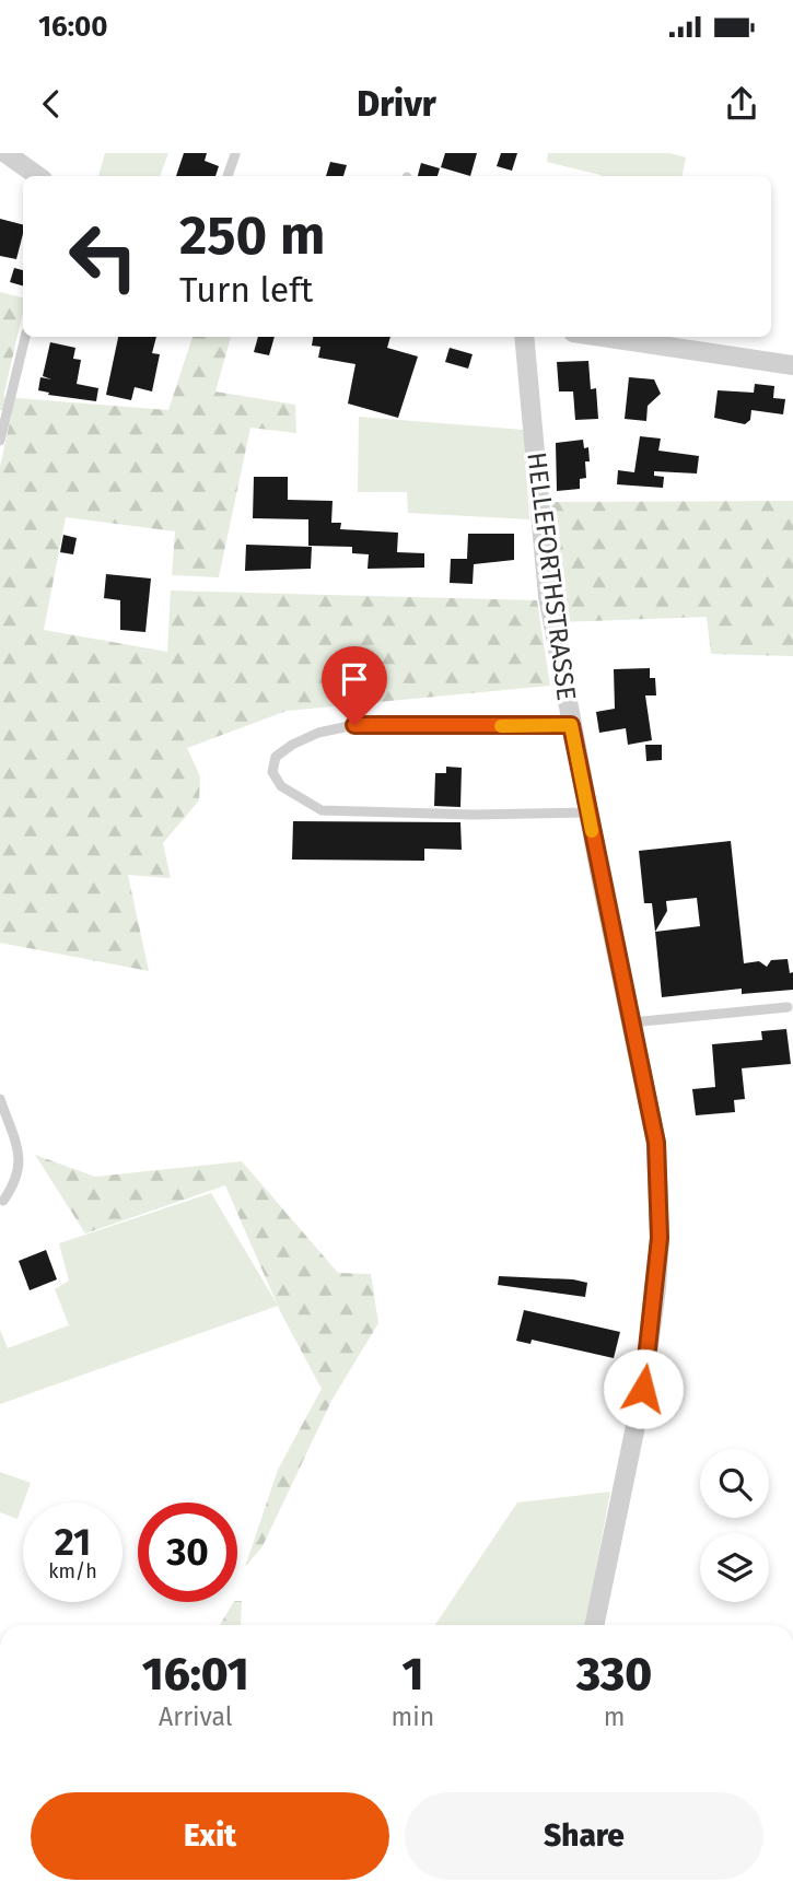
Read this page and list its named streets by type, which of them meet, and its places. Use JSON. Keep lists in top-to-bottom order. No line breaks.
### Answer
{"streets":{"street":["HELLEFORTHSTRASSE"]},"page":{"status":"16:00","header":"Drivr","turn":["250 m","Turn left"],"speed":"21 km/h","limit":"30","eta":["16:01","Arrival","1","min","330","m"],"buttons":["Exit","Share"]}}
